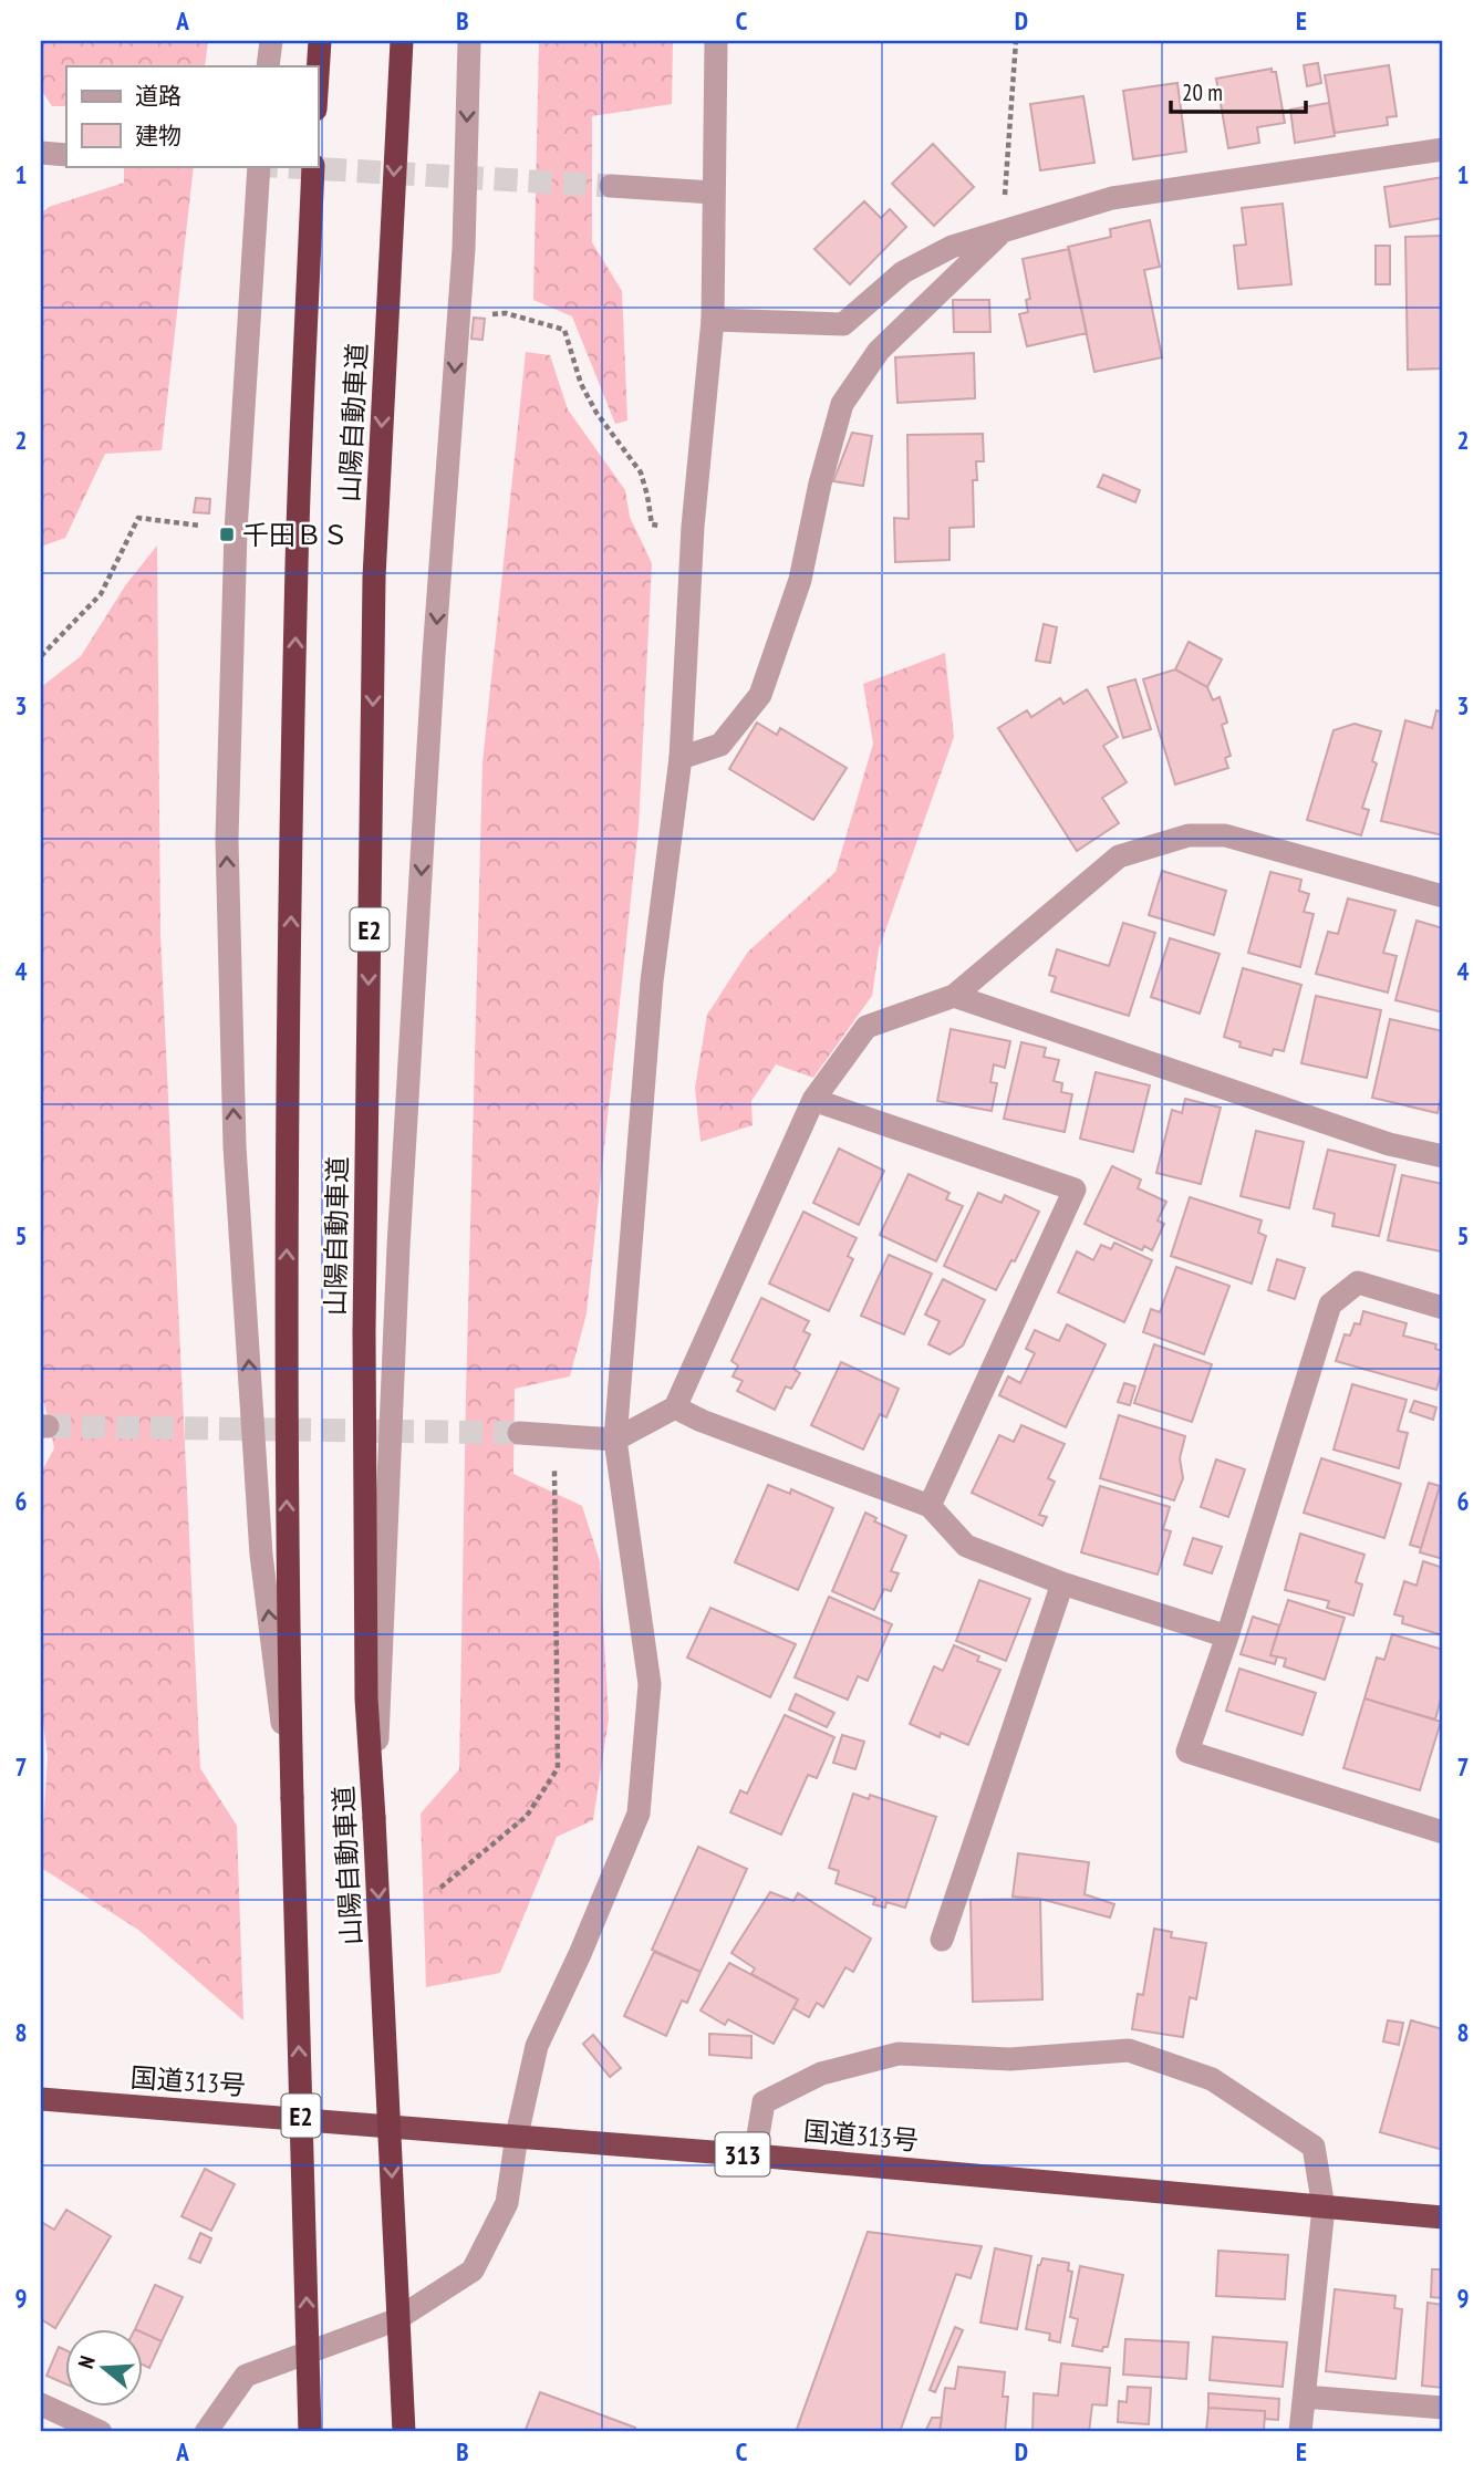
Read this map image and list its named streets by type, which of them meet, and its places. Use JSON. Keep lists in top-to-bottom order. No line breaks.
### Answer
{"streets":{"highway":["山陽自動車道","E2","国道313号","313"]},"places":{"transit":["千田ＢＳ"]},"legend":["道路","建物"],"scale_bar":"20 m","north":"left","grid":{"columns":["A","B","C","D","E"],"rows":["1","2","3","4","5","6","7","8","9"]}}
